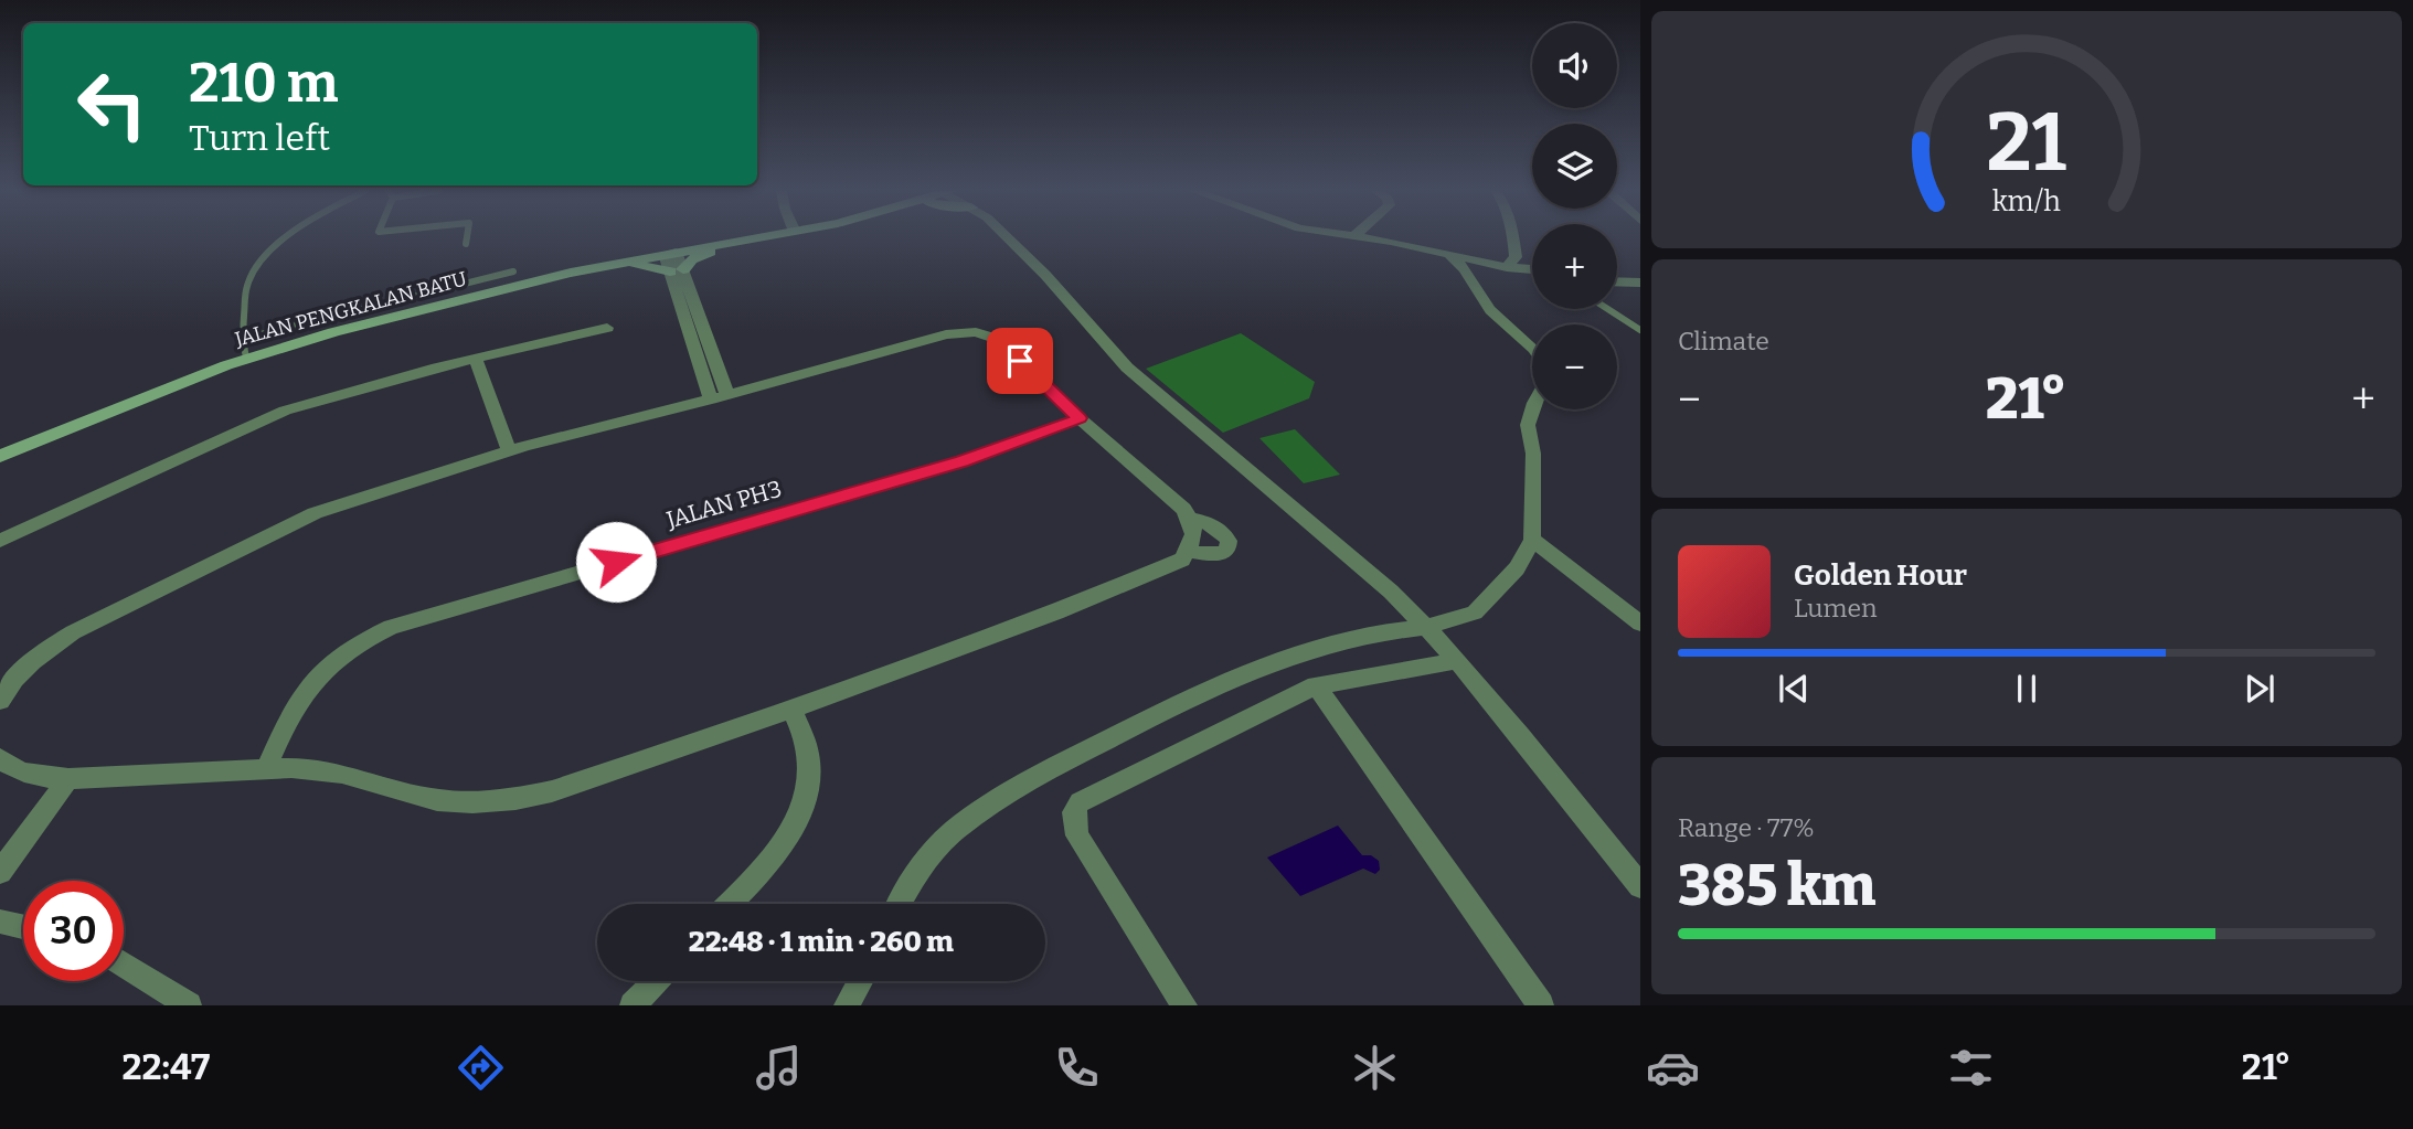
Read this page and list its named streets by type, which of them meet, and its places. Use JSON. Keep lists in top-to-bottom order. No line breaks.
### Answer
{"streets":{"main road":["JALAN PENGKALAN BATU"],"street":["JALAN PH3"]},"page":{"map_buttons":["+","−"],"turn":["210 m","Turn left"],"tile":["Climate",["Range · 77%","385 km"]],"heat":["−","21°","+"],"song":["Golden Hour","Lumen"],"limit":"30","trip":"22:48 · 1 min · 260 m","tabs":["22:47","21°"],"gauge":["21","km/h"]}}
